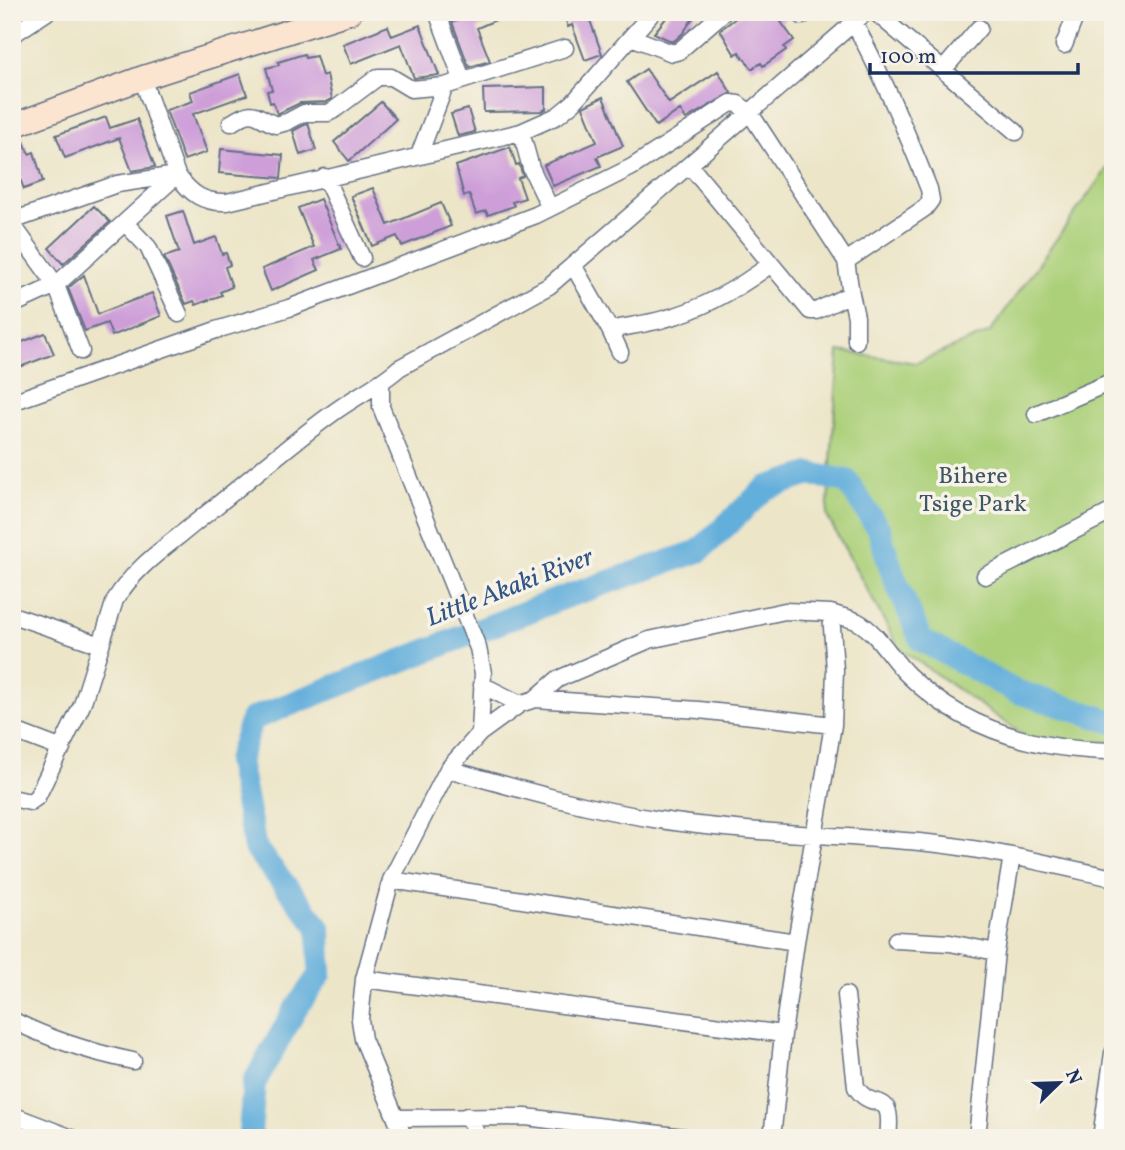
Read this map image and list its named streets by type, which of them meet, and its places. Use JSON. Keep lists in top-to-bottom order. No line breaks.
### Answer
{"water":["Little Akaki River"],"parks":["Bihere Tsige Park"],"scale_bar":"100 m","north":"top right"}
